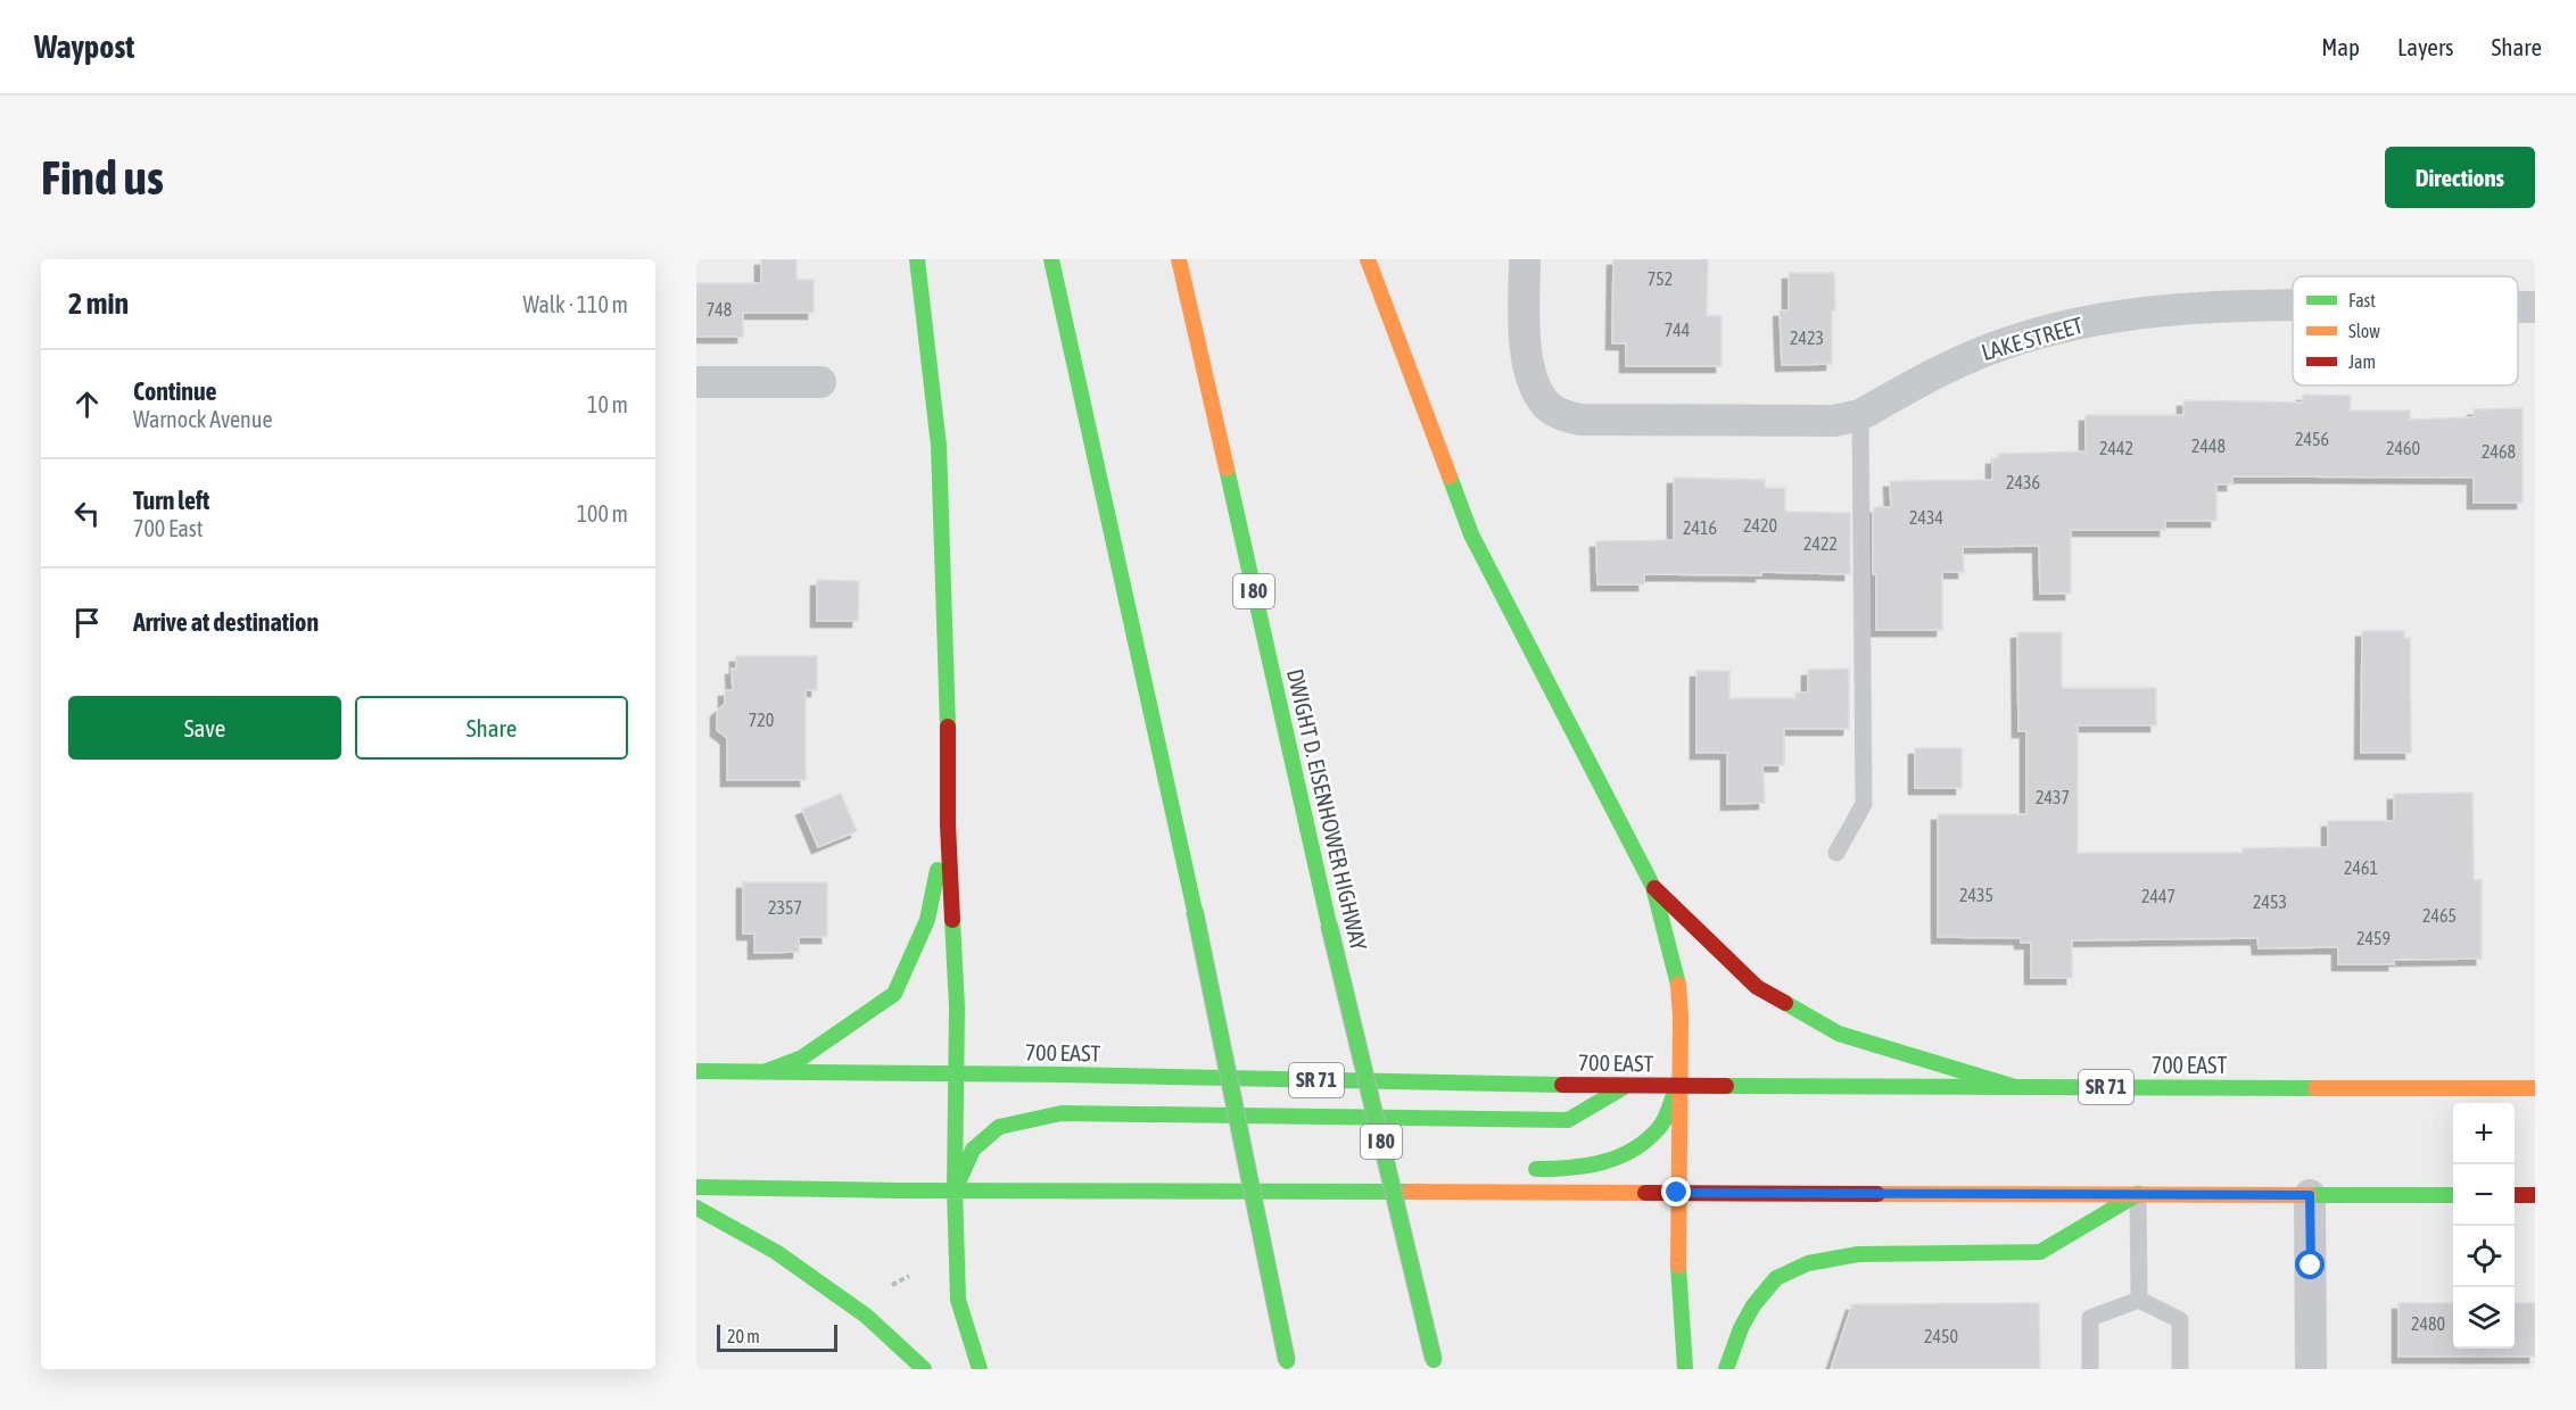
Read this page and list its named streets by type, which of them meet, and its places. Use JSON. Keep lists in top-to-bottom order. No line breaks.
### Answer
{"streets":{"main road":["I 80","DWIGHT D. EISENHOWER HIGHWAY","700 EAST","SR 71"],"street":["LAKE STREET"]},"house_numbers":["752","748","744","2423","2456","2448","2442","2460","2468","2436","2434","2420","2416","2422","720","2437","2461","2435","2447","2453","2357","2465","2459","2480","2450"],"legend":["Fast","Slow","Jam"],"scale_bar":"20 m","page":{"header":"Waypost","nav":["Map","Layers","Share"],"buttons":["Directions",["Save","Share"]],"title":"Find us","heading":["2 min","Walk · 110 m"],"list":[["Continue","Warnock Avenue","10 m"],["Turn left","700 East","100 m"],"Arrive at destination"],"map_buttons":["+","−"],"scale":"20 m"}}
